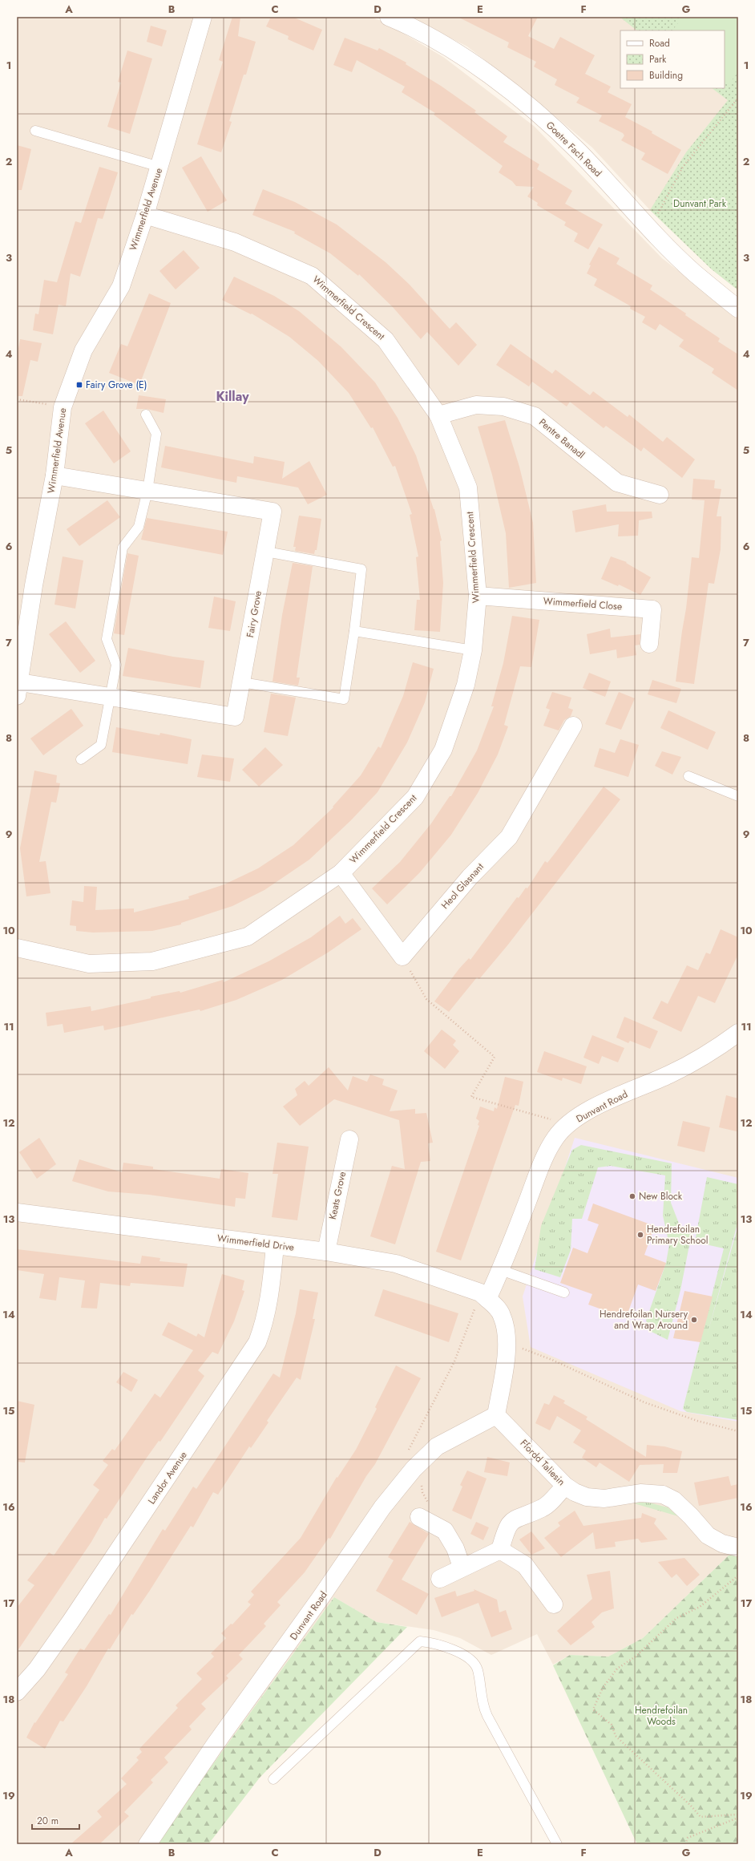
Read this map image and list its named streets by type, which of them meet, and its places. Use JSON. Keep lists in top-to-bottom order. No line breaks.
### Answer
{"streets":{"street":["Goetre Fach Road","Wimmerfield Avenue","Wimmerfield Crescent","Pentre Banadl","Wimmerfield Close","Fairy Grove","Heol Glasnant","Dunvant Road","Keats Grove","Wimmerfield Drive","Ffordd Taliesin","Landor Avenue"]},"crossings":[["Wimmerfield Avenue","Wimmerfield Crescent"],["Wimmerfield Avenue","Fairy Grove"],["Wimmerfield Crescent","Pentre Banadl"],["Wimmerfield Crescent","Wimmerfield Close"],["Dunvant Road","Wimmerfield Drive"],["Dunvant Road","Ffordd Taliesin"],["Keats Grove","Wimmerfield Drive"],["Wimmerfield Drive","Landor Avenue"]],"districts":["Killay"],"parks":["Dunvant Park","Hendrefoilan Woods"],"places":{"transit":["Fairy Grove (E)"],"other":["New Block","Hendrefoilan Primary School","Hendrefoilan Nursery and Wrap Around"]},"legend":["Road","Park","Building"],"scale_bar":"20 m","grid":{"columns":["A","B","C","D","E","F","G"],"rows":["1","2","3","4","5","6","7","8","9","10","11","12","13","14","15","16","17","18","19"]}}
